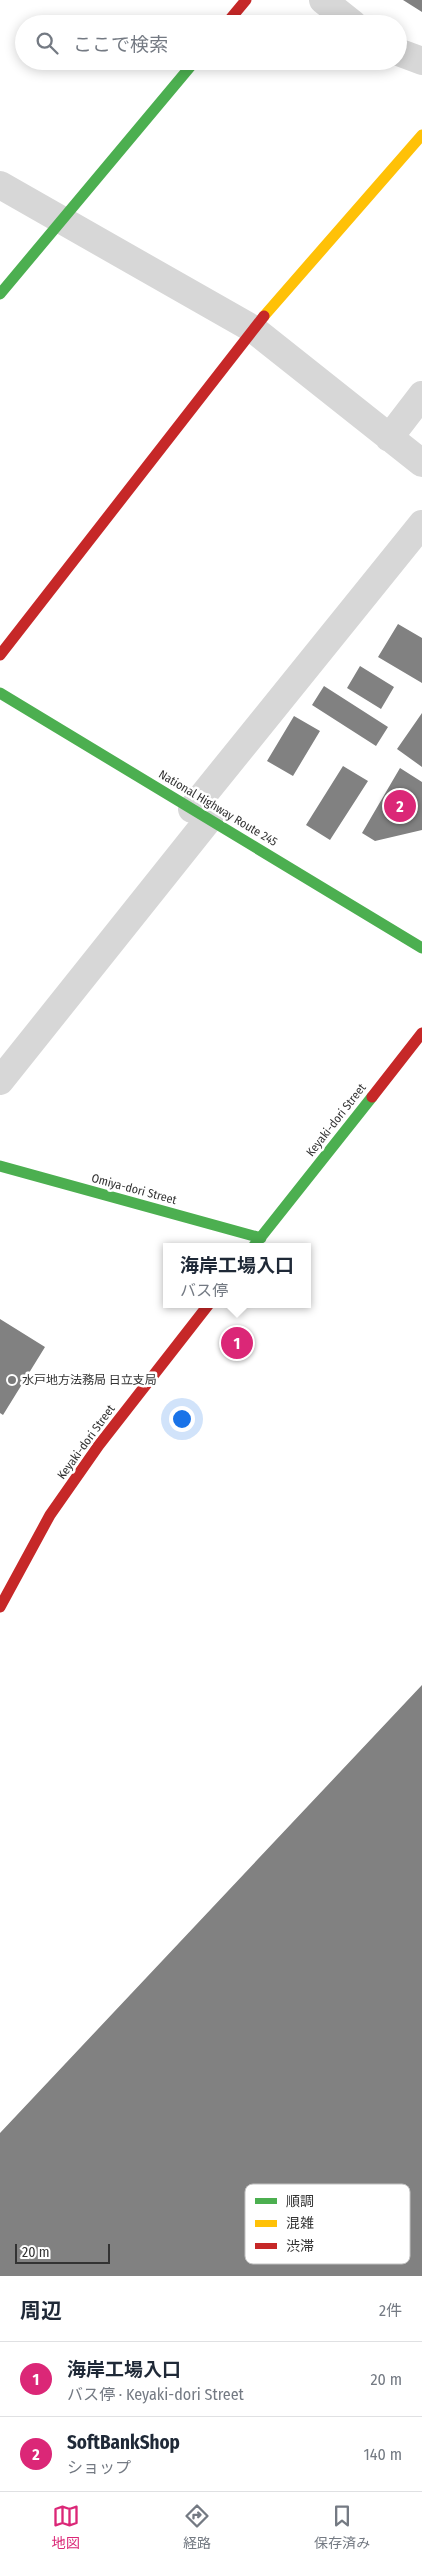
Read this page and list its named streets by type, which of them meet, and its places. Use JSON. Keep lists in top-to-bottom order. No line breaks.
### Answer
{"streets":{"main road":["National Highway Route 245","Keyaki-dori Street","Omiya-dori Street"]},"crossings":[["Keyaki-dori Street","Omiya-dori Street"]],"places":["水戸地方法務局 日立支局"],"legend":["順調","混雑","渋滞"],"scale_bar":"20 m","page":{"search":"ここで検索","pins":["2","1"],"popup":["海岸工場入口","バス停"],"scale":"20 m","heading":["周辺","2件"],"list":[{"mark":"1","name":"海岸工場入口","note":"バス停 · Keyaki-dori Street","value":"20 m"},{"mark":"2","name":"SoftBankShop","note":"ショップ","value":"140 m"}],"nav":["地図","経路","保存済み"]}}
